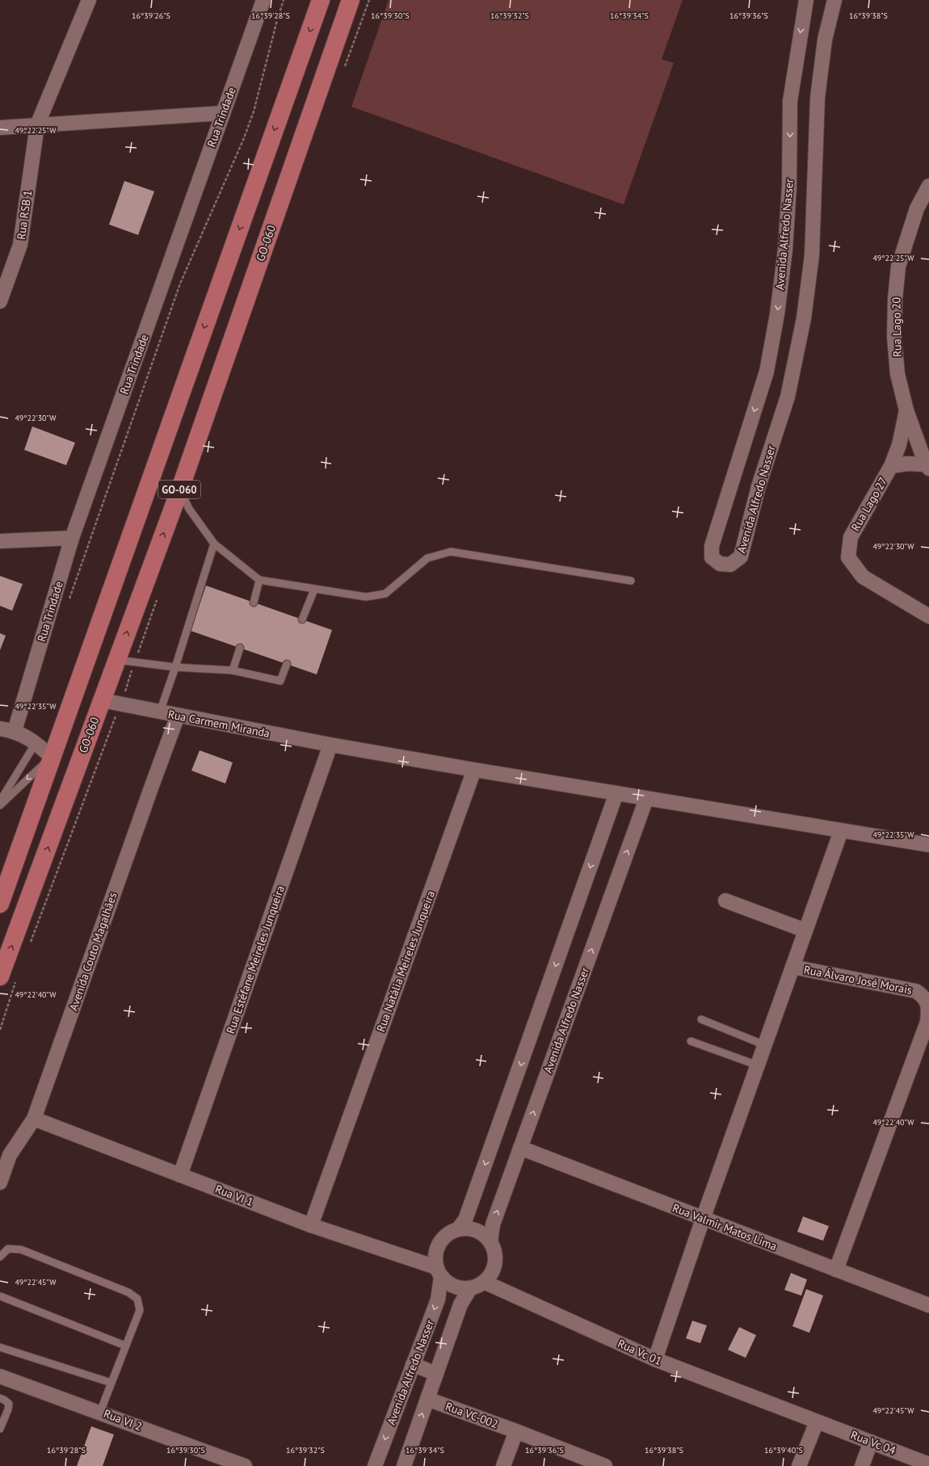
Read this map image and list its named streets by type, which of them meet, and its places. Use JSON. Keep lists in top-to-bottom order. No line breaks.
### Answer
{"streets":{"main road":["GO-060"],"street":["Rua Trindade","Rua RSB 1","Avenida Alfredo Nasser","Rua Lago 20","Rua Lago 27","Rua Carmem Miranda","Avenida Couto Magalhães","Rua Estéfane Meireles Junqueira","Rua Natália Meireles Junqueira","Rua Álvaro José Morais","Rua VI 1","Rua Valmir Matos Lima","Rua Vc 01","Rua VC-002","Rua VI 2","Rua Vc 04"]},"crossings":[["Avenida Alfredo Nasser","Rua Carmem Miranda"],["Avenida Alfredo Nasser","Rua VI 1"],["Avenida Alfredo Nasser","Rua Valmir Matos Lima"],["Avenida Alfredo Nasser","Rua Vc 01"],["Avenida Alfredo Nasser","Rua VC-002"],["GO-060","Rua Carmem Miranda"],["Rua Lago 20","Rua Lago 27"],["Rua Carmem Miranda","Avenida Couto Magalhães"],["Rua Carmem Miranda","Rua Estéfane Meireles Junqueira"],["Rua Carmem Miranda","Rua Natália Meireles Junqueira"],["Avenida Couto Magalhães","Rua VI 1"],["Rua Estéfane Meireles Junqueira","Rua VI 1"],["Rua Natália Meireles Junqueira","Rua VI 1"],["Rua Álvaro José Morais","Rua Valmir Matos Lima"],["Rua VI 1","Rua Vc 01"],["Rua Vc 01","Rua Vc 04"]],"coordinates":["16°39'26\"S","16°39'28\"S","16°39'30\"S","16°39'32\"S","16°39'34\"S","16°39'36\"S","16°39'38\"S","49°22'25\"W","49°22'30\"W","49°22'35\"W","49°22'40\"W","49°22'45\"W","16°39'40\"S"]}
